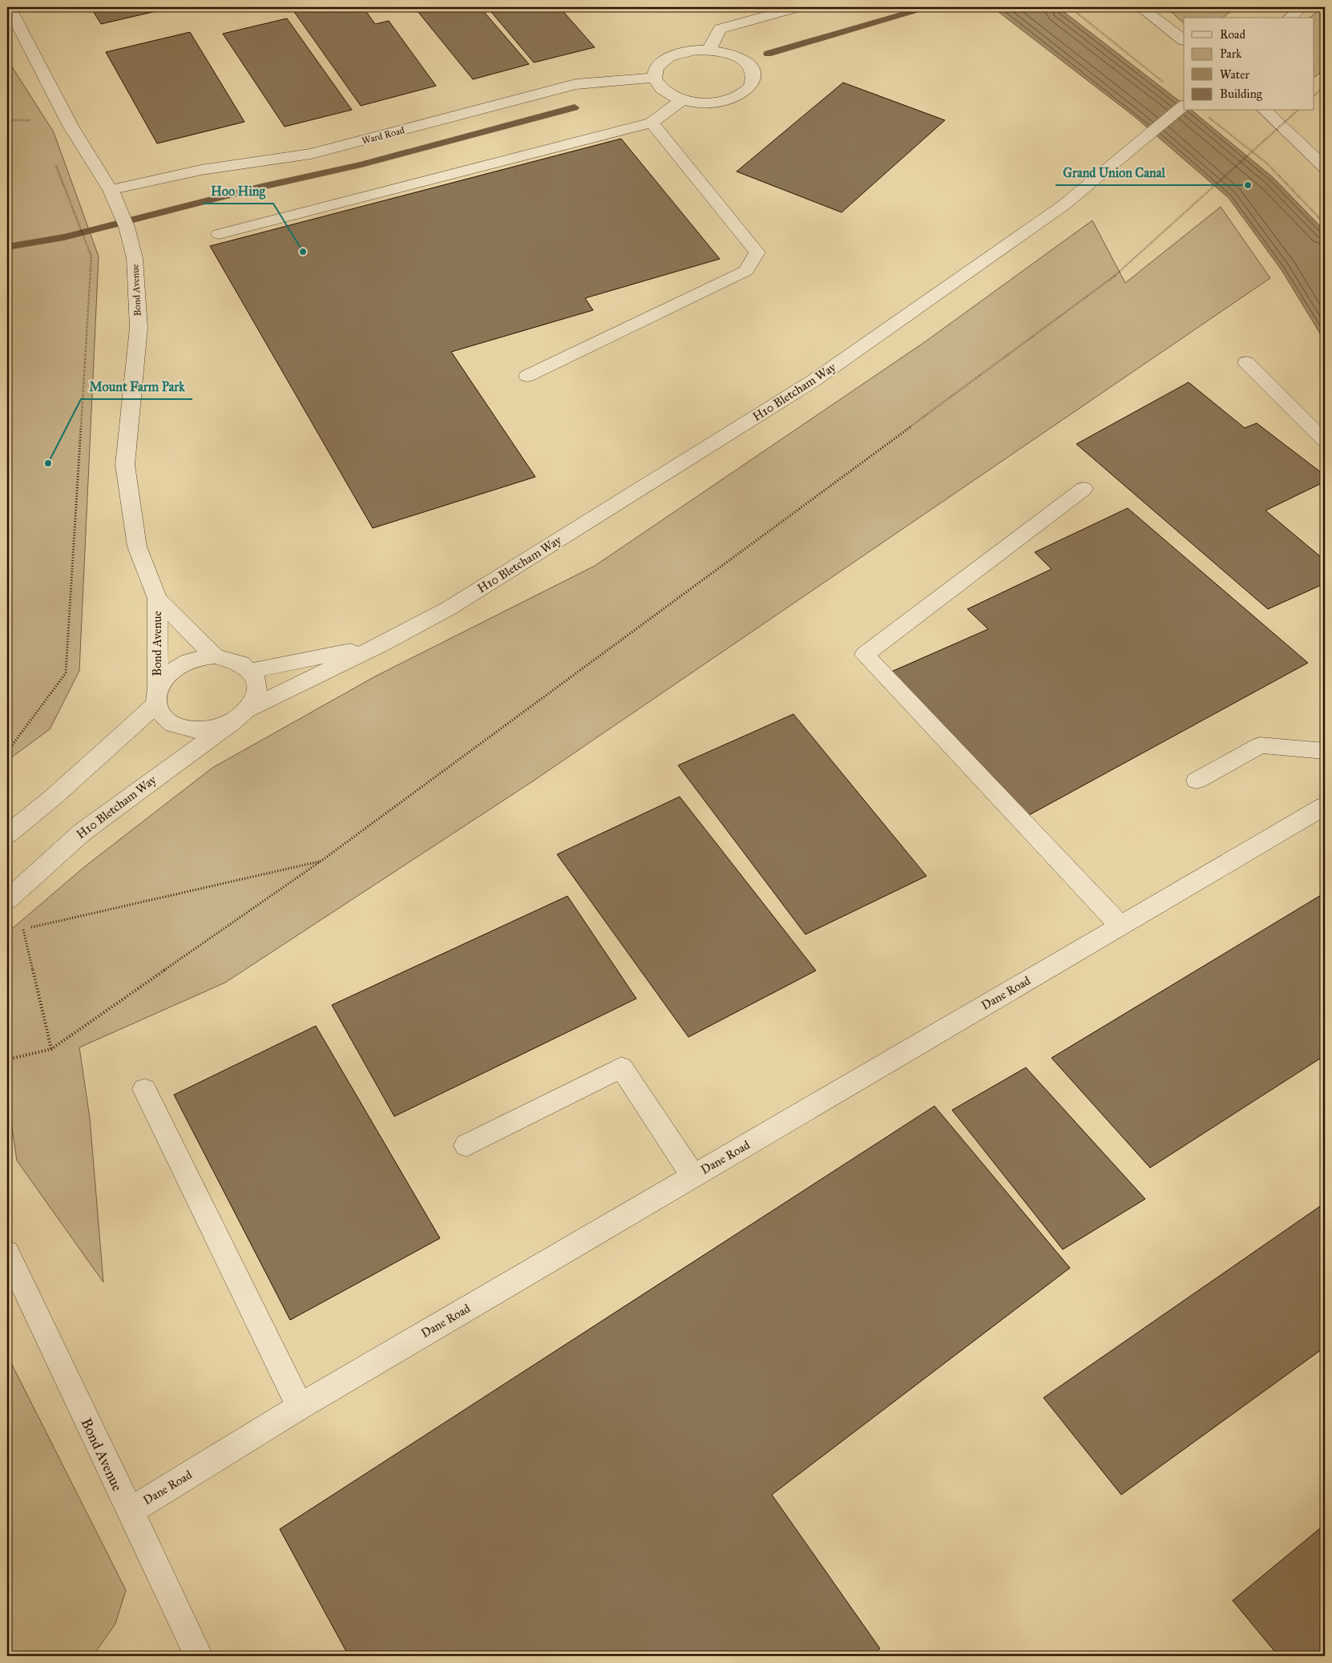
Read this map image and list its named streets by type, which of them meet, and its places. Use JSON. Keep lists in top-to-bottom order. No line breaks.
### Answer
{"streets":{"street":["Ward Road","Bond Avenue","H10 Bletcham Way","Dane Road"]},"crossings":[["Ward Road","Bond Avenue"],["Bond Avenue","H10 Bletcham Way"],["Bond Avenue","Dane Road"]],"places":["Grand Union Canal","Hoo Hing","Mount Farm Park"],"legend":["Road","Park","Water","Building"]}
